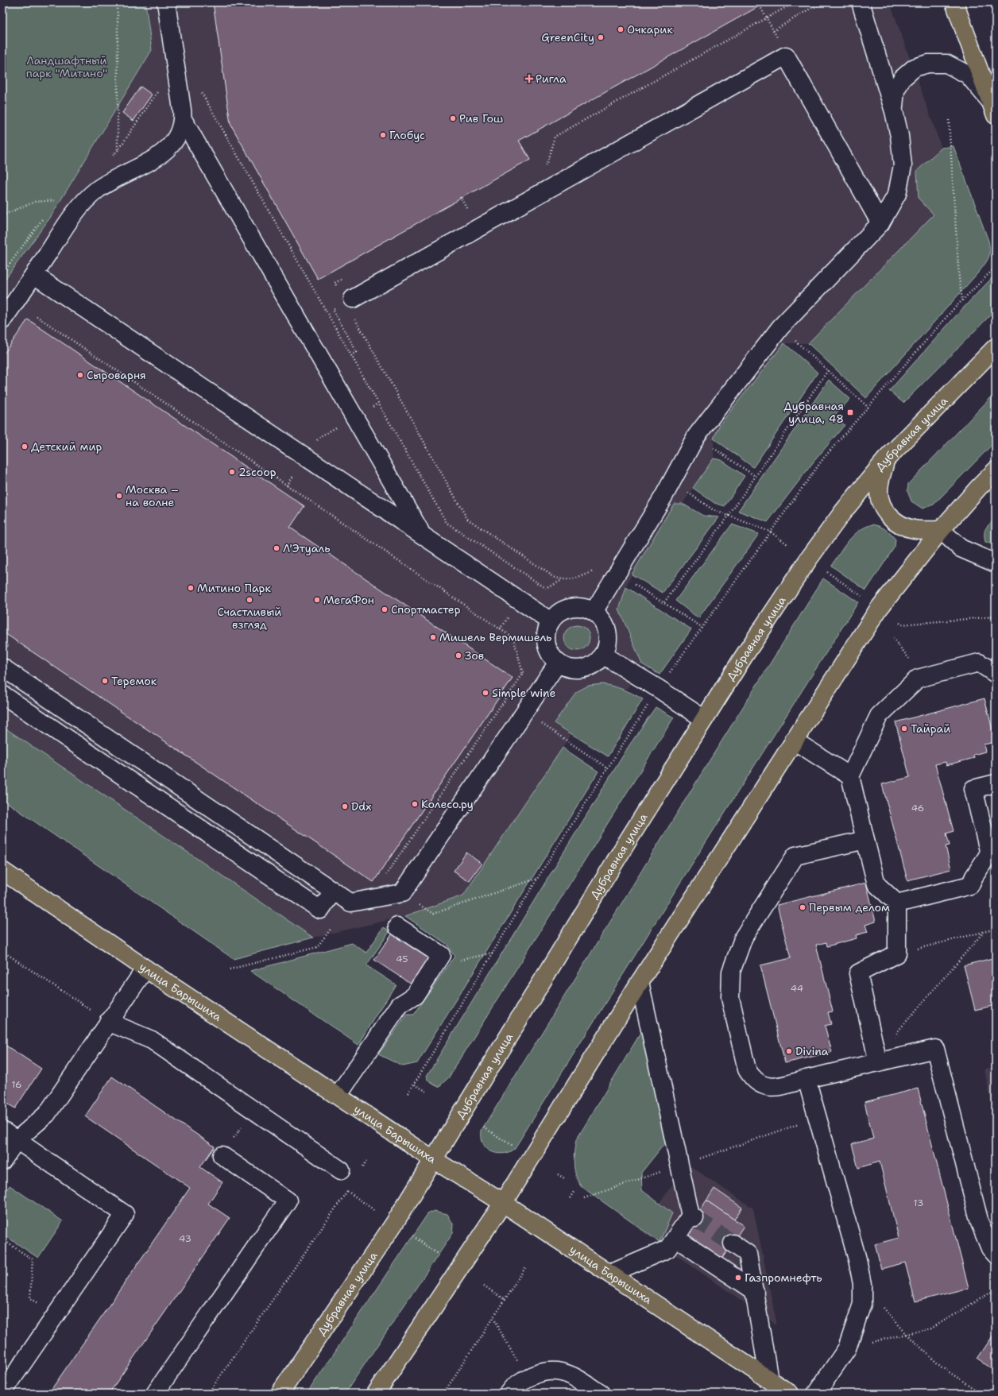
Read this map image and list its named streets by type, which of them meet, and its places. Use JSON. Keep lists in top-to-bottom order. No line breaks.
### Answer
{"streets":{"main road":["Дубравная улица","улица Барышиха"]},"crossings":[["Дубравная улица","улица Барышиха"]],"parks":["Ландшафтный парк \"Митино\""],"places":{"other":["Очкарик","GreenCity","Рив Гош","Глобус","Сыроварня","Детский мир","2scoop","Москва – на волне","Л'Этуаль","Митино Парк","Счастливый взгляд","МегаФон","Спортмастер","Мишель Вермишель","Зов","Теремок","Simple wine","Тайрай","Колесо.ру","Ddx","Первым делом","Divina","Газпромнефть"],"health":["Ригла"],"transit":["Дубравная улица, 48"]},"house_numbers":["46","45","44","16","13","43"]}
